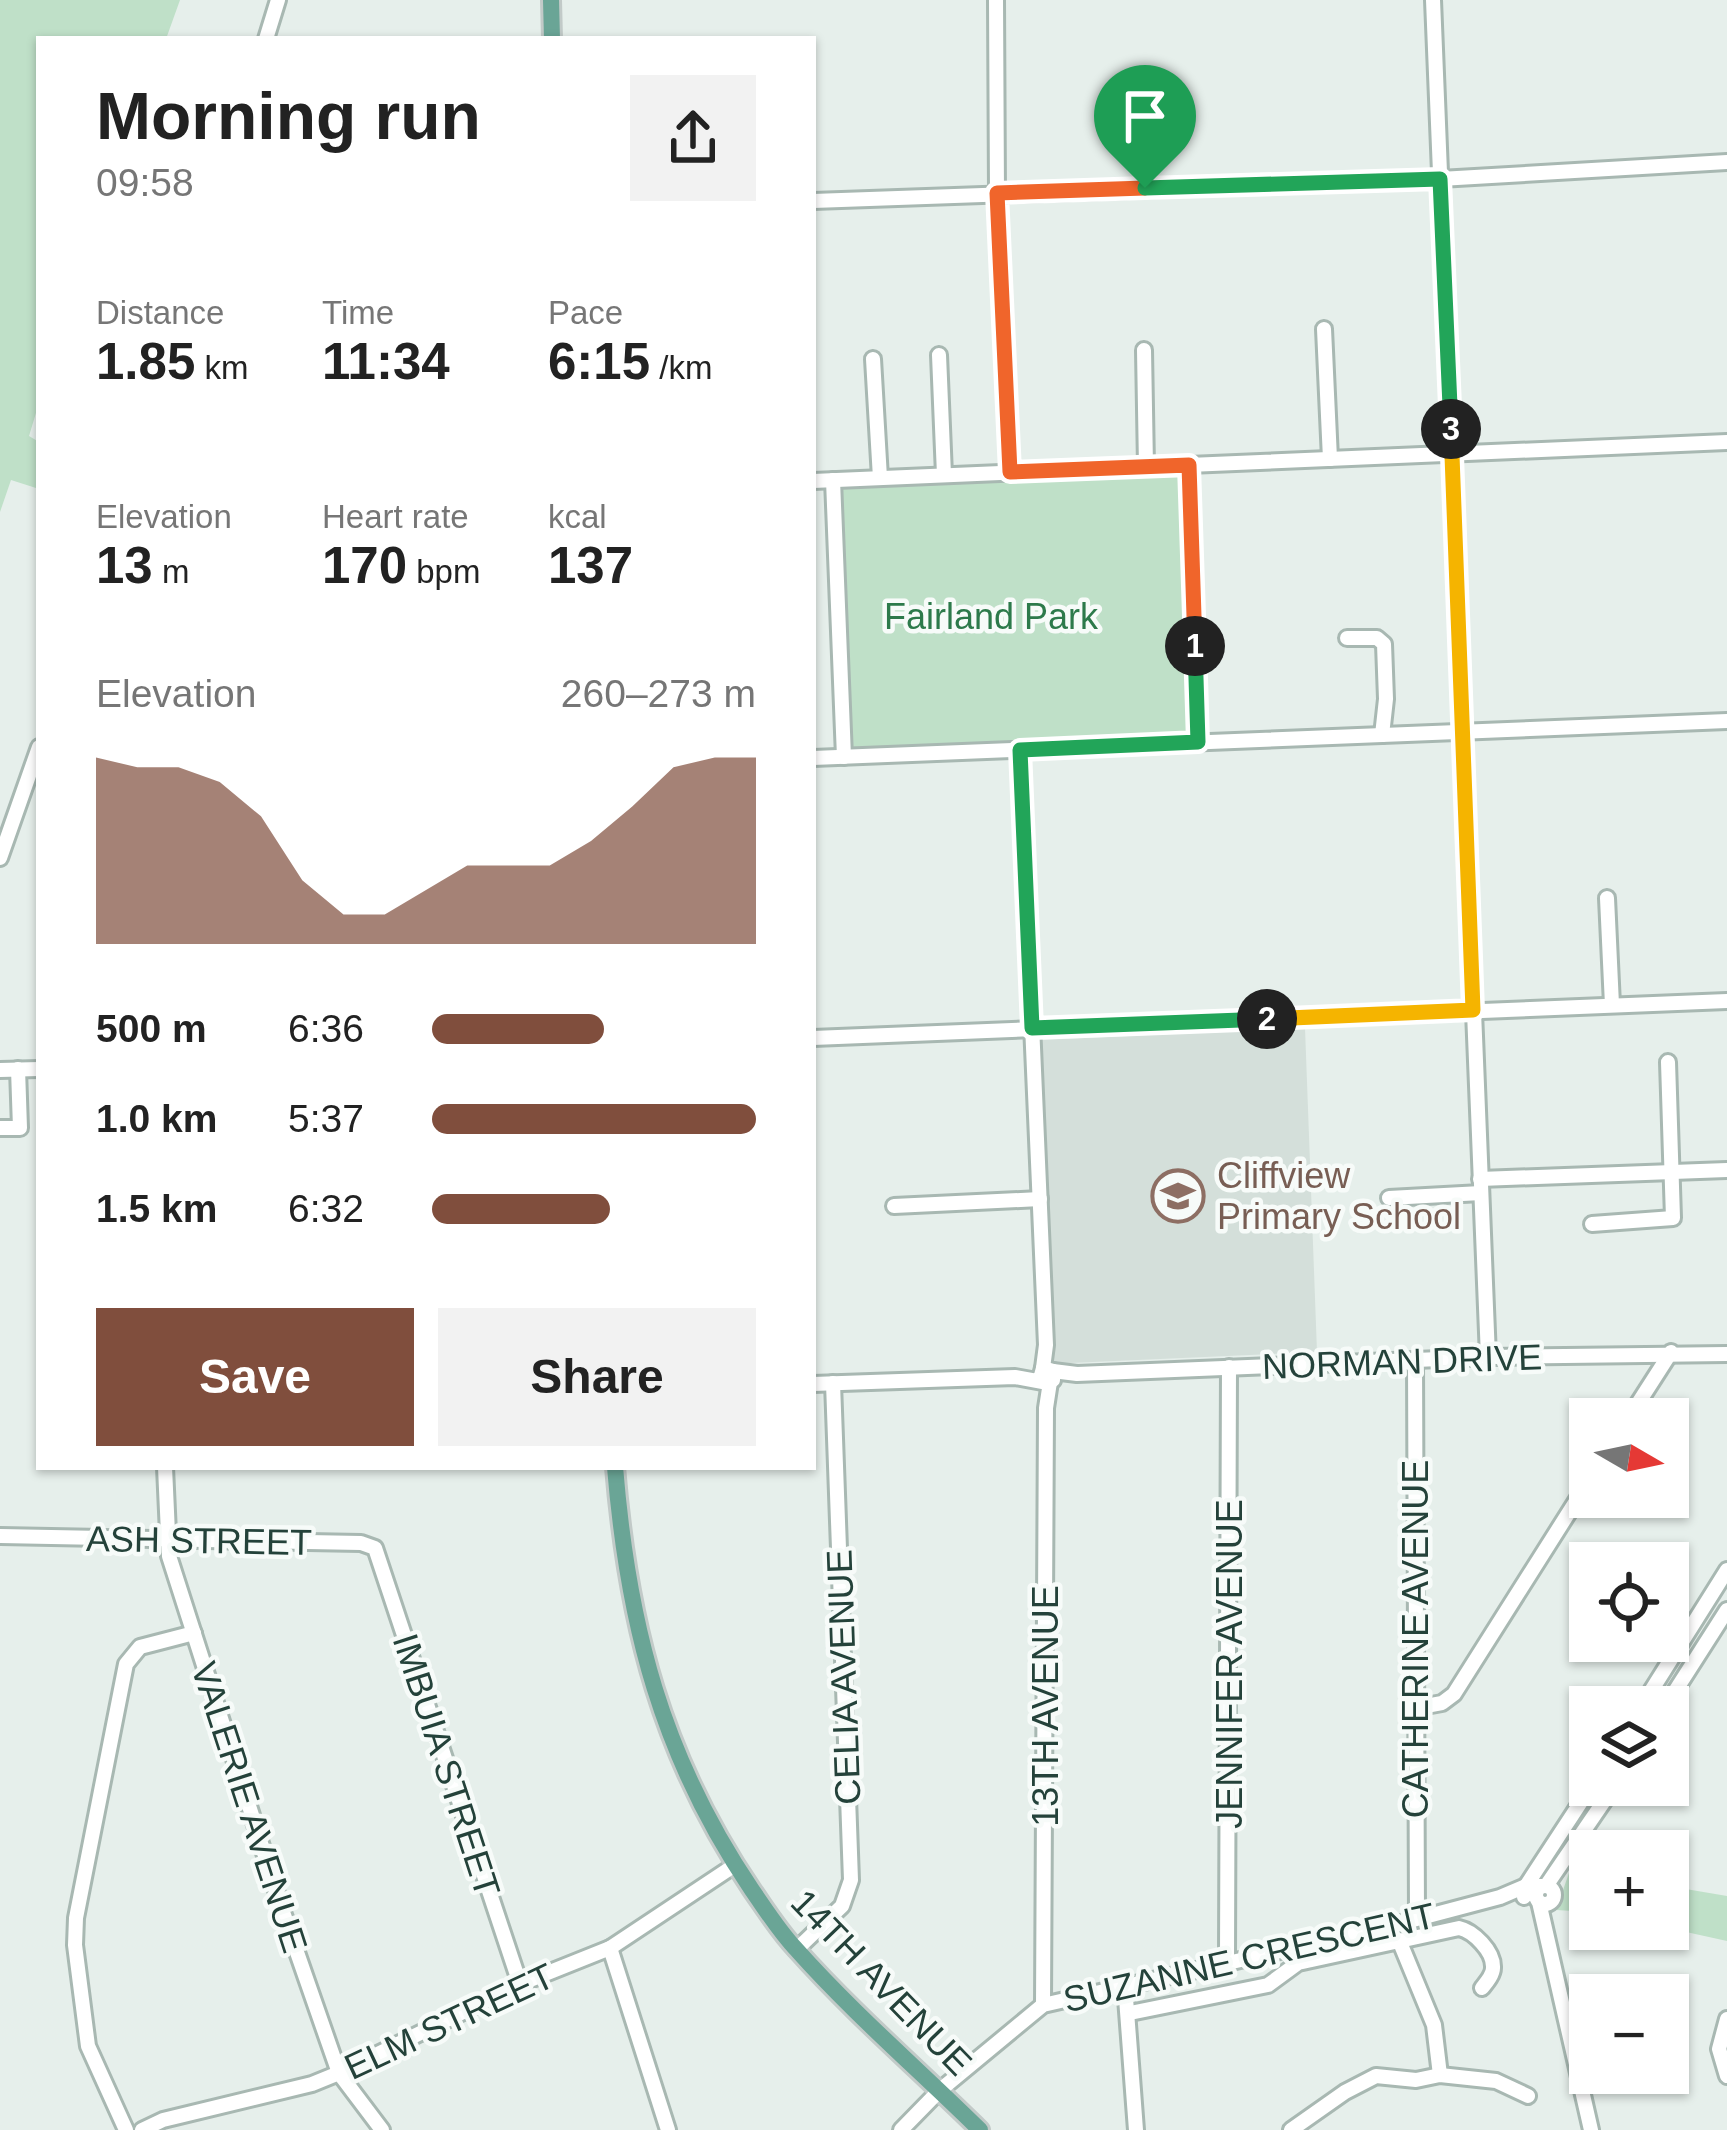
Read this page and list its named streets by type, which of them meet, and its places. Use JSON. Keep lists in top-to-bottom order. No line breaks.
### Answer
{"streets":{"main road":["14TH AVENUE"],"street":["NORMAN DRIVE","ASH STREET","CATHERINE AVENUE","JENNIFER AVENUE","CELIA AVENUE","13TH AVENUE","IMBUIA STREET","VALERIE AVENUE","SUZANNE CRESCENT","ELM STREET"]},"crossings":[["NORMAN DRIVE","CATHERINE AVENUE"],["NORMAN DRIVE","JENNIFER AVENUE"],["NORMAN DRIVE","CELIA AVENUE"],["NORMAN DRIVE","13TH AVENUE"],["ASH STREET","IMBUIA STREET"],["ASH STREET","VALERIE AVENUE"],["CATHERINE AVENUE","SUZANNE CRESCENT"],["JENNIFER AVENUE","SUZANNE CRESCENT"],["CELIA AVENUE","14TH AVENUE"],["13TH AVENUE","SUZANNE CRESCENT"],["IMBUIA STREET","ELM STREET"],["VALERIE AVENUE","ELM STREET"],["SUZANNE CRESCENT","14TH AVENUE"],["14TH AVENUE","ELM STREET"]],"parks":["Fairland Park"],"places":{"school or university":["Cliffview Primary School"]},"north":"right","page":{"heading":["Morning run","09:58"],"stats":[["Distance","1.85 km"],["Time","11:34"],["Pace","6:15 /km"],["Elevation","13 m"],["Heart rate","170 bpm"],["kcal","137"]],"pins":["3","1","2"],"chart":["Elevation","260–273 m"],"list":[{"name":"500 m","note":"6:36"},{"name":"1.0 km","note":"5:37"},{"name":"1.5 km","note":"6:32"}],"buttons":["Save","Share"],"map_buttons":["+","−"]}}
